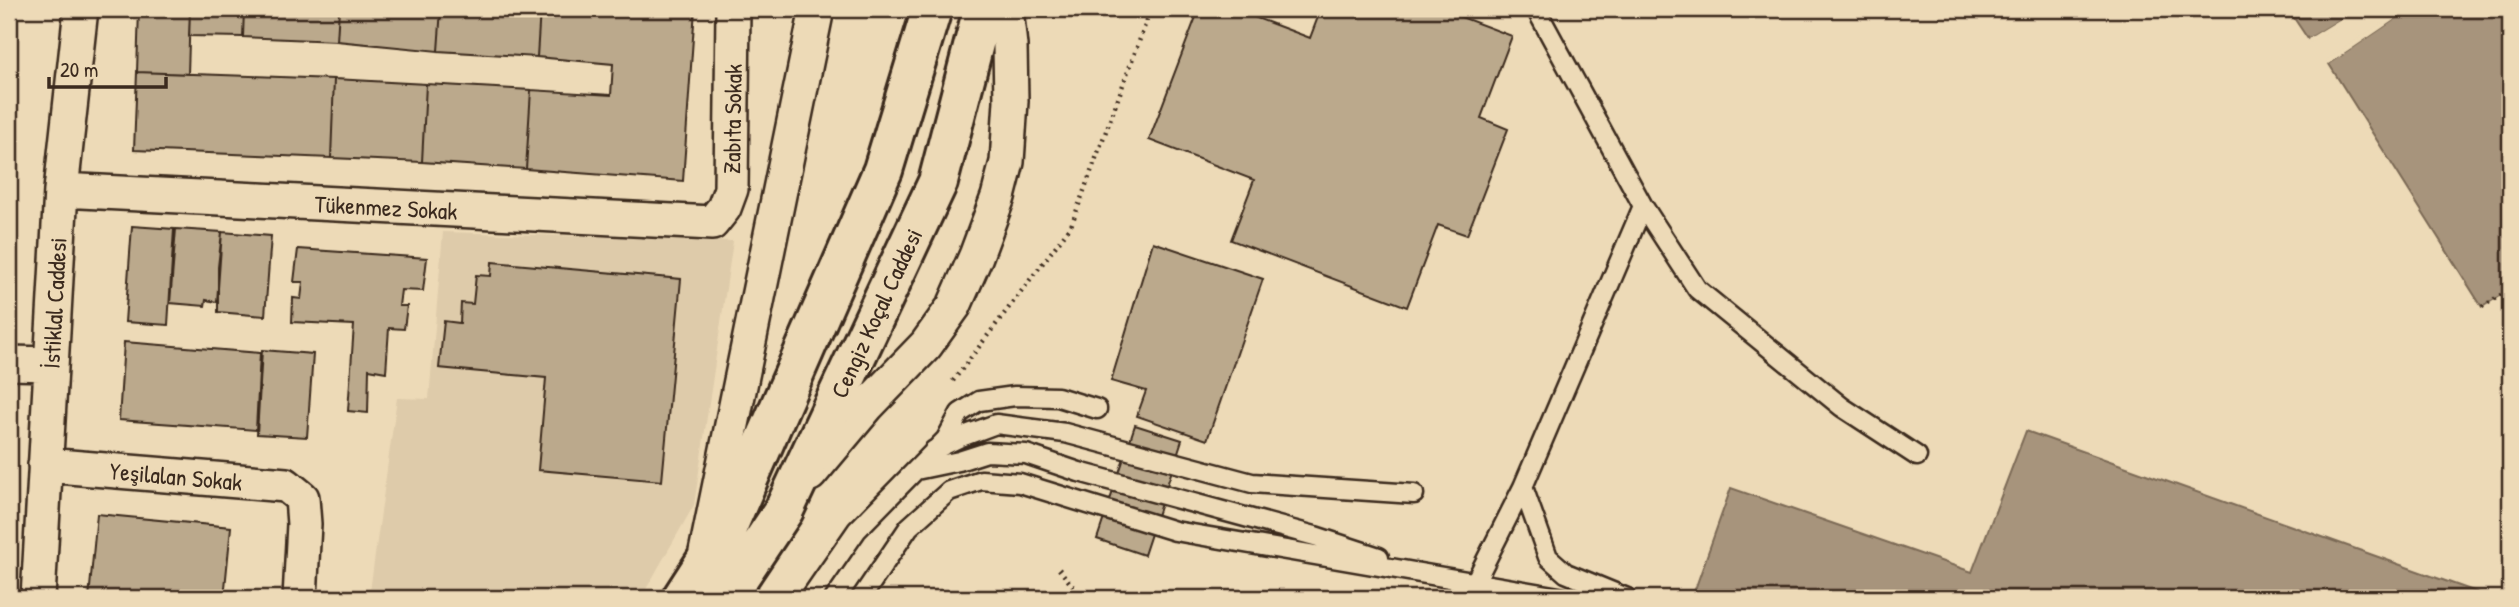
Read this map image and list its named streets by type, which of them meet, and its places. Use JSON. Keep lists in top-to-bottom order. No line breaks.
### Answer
{"streets":{"street":["Zabıta Sokak","Tükenmez Sokak","İstiklal Caddesi","Cengiz Koçal Caddesi","Yeşilalan Sokak"]},"crossings":[["Zabıta Sokak","Tükenmez Sokak"],["Tükenmez Sokak","İstiklal Caddesi"],["İstiklal Caddesi","Yeşilalan Sokak"]],"scale_bar":"20 m"}
